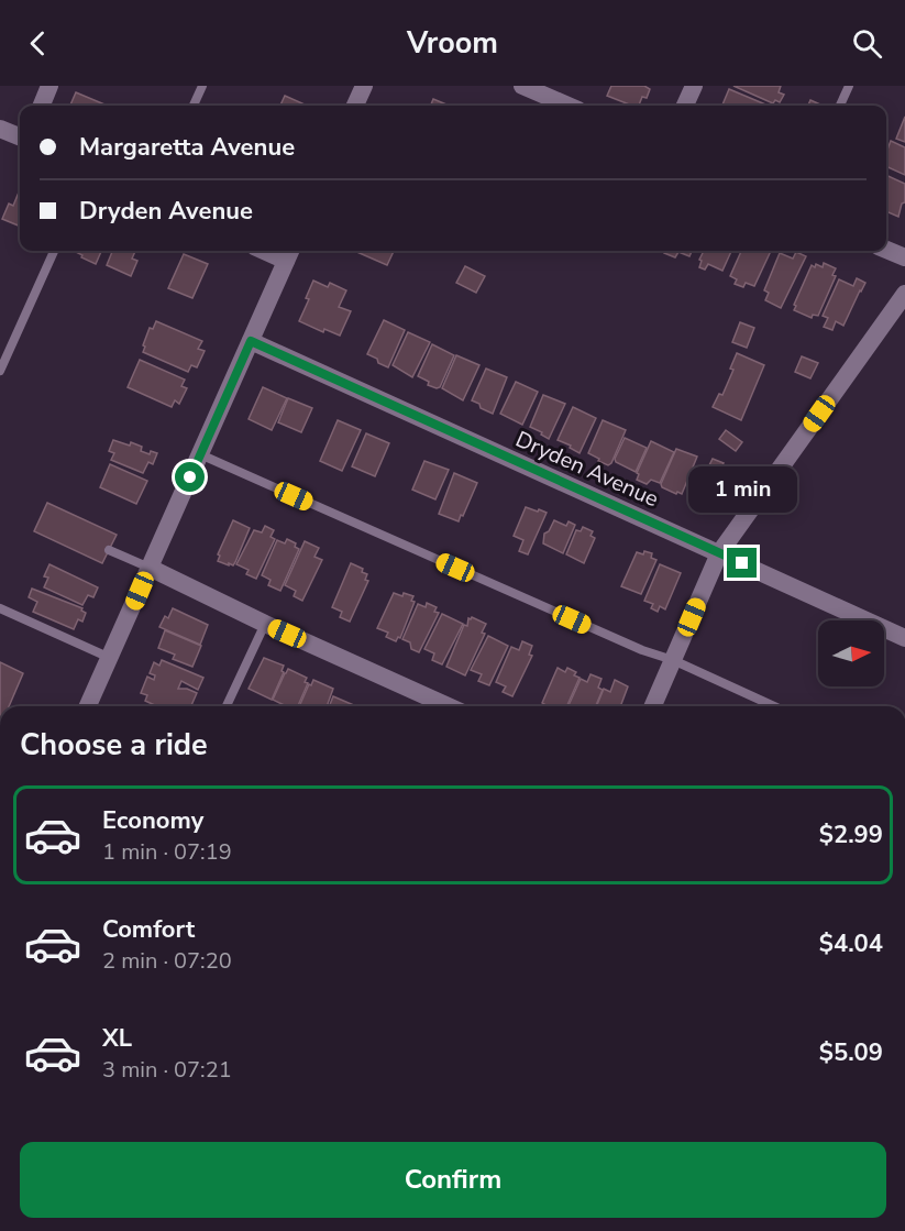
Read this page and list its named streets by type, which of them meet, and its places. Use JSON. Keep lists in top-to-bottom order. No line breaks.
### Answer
{"streets":{"street":["Dryden Avenue"]},"north":"right","page":{"header":"Vroom","banner":["Margaretta Avenue","Dryden Avenue"],"bubble":"1 min","heading":"Choose a ride","list":[{"name":"Economy","note":"1 min · 07:19","value":"$2.99"},{"name":"Comfort","note":"2 min · 07:20","value":"$4.04"},{"name":"XL","note":"3 min · 07:21","value":"$5.09"}],"buttons":"Confirm"}}
